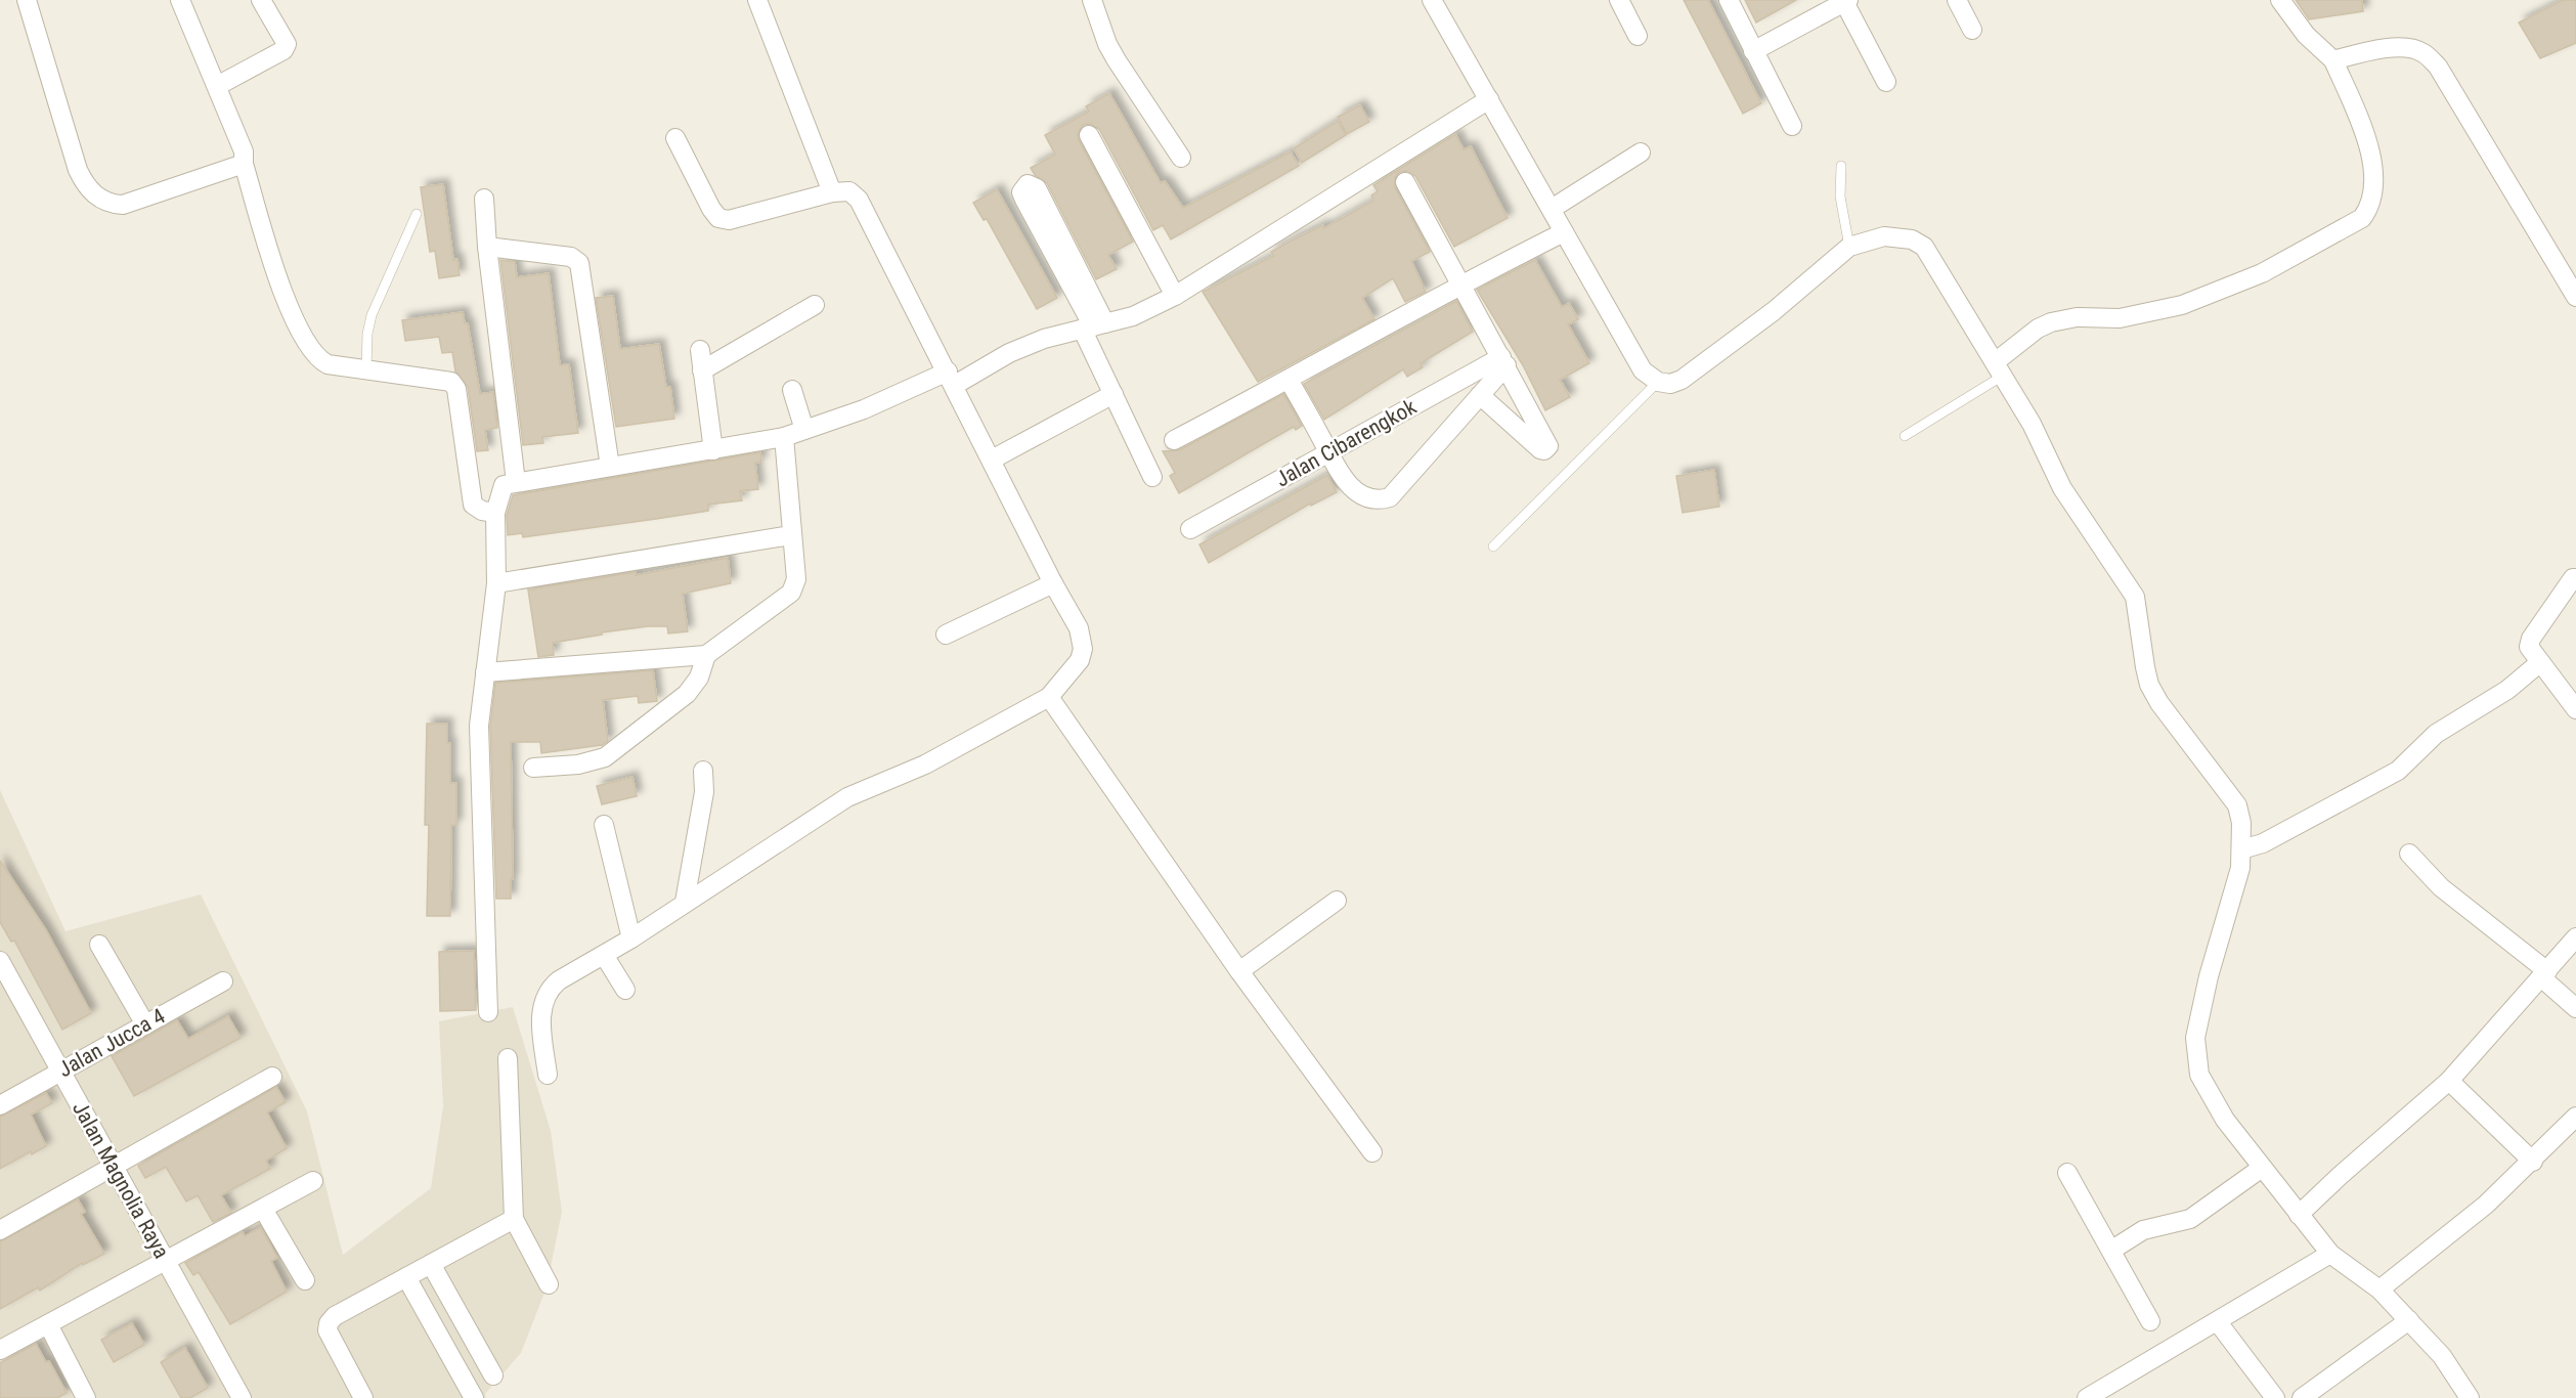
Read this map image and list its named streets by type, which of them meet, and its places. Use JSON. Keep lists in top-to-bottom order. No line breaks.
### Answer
{"streets":{"street":["Jalan Cibarengkok","Jalan Jucca 4","Jalan Magnolia Raya"]},"crossings":[["Jalan Jucca 4","Jalan Magnolia Raya"]]}
